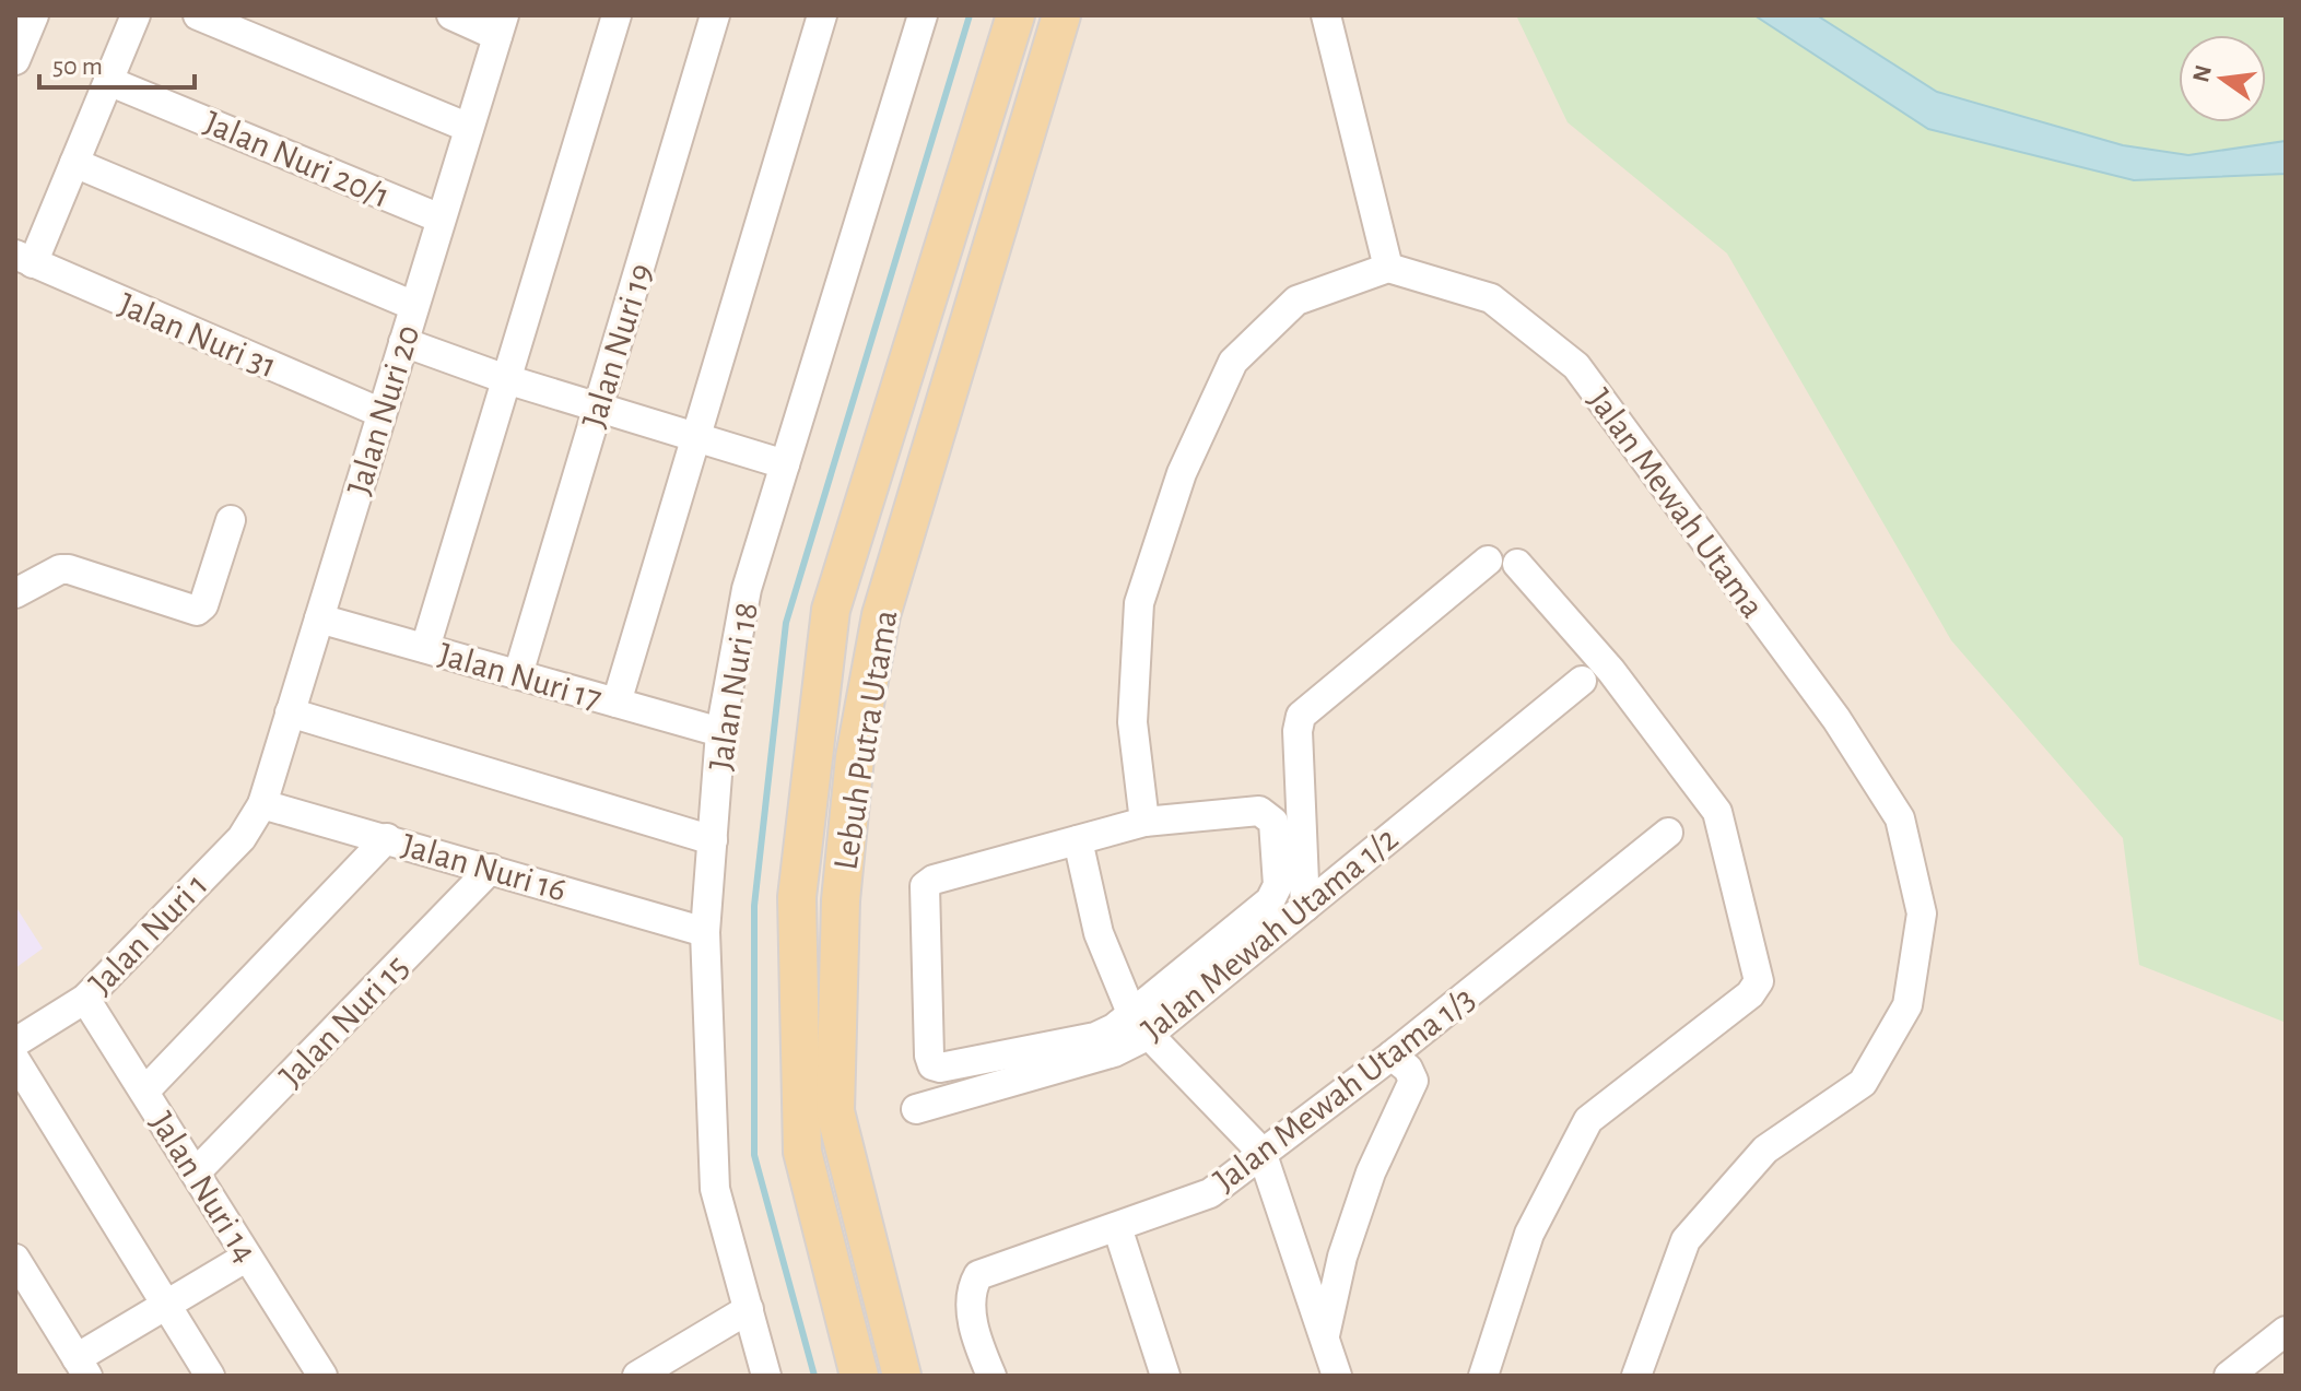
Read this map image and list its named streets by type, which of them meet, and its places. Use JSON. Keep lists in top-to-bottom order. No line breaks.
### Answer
{"streets":{"main road":["Lebuh Putra Utama"],"street":["Jalan Nuri 20/1","Jalan Nuri 31","Jalan Nuri 19","Jalan Nuri 20","Jalan Mewah Utama","Jalan Nuri 17","Jalan Nuri 18","Jalan Nuri 16","Jalan Nuri 1","Jalan Mewah Utama 1/2","Jalan Nuri 15","Jalan Mewah Utama 1/3","Jalan Nuri 14"]},"crossings":[["Jalan Nuri 20/1","Jalan Nuri 20"],["Jalan Nuri 31","Jalan Nuri 20"],["Jalan Nuri 19","Jalan Nuri 17"],["Jalan Nuri 20","Jalan Nuri 17"],["Jalan Nuri 20","Jalan Nuri 16"],["Jalan Nuri 20","Jalan Nuri 1"],["Jalan Nuri 17","Jalan Nuri 18"],["Jalan Nuri 18","Jalan Nuri 16"],["Jalan Nuri 16","Jalan Nuri 1"],["Jalan Nuri 16","Jalan Nuri 15"],["Jalan Nuri 1","Jalan Nuri 14"],["Jalan Nuri 15","Jalan Nuri 14"]],"scale_bar":"50 m","north":"left"}
